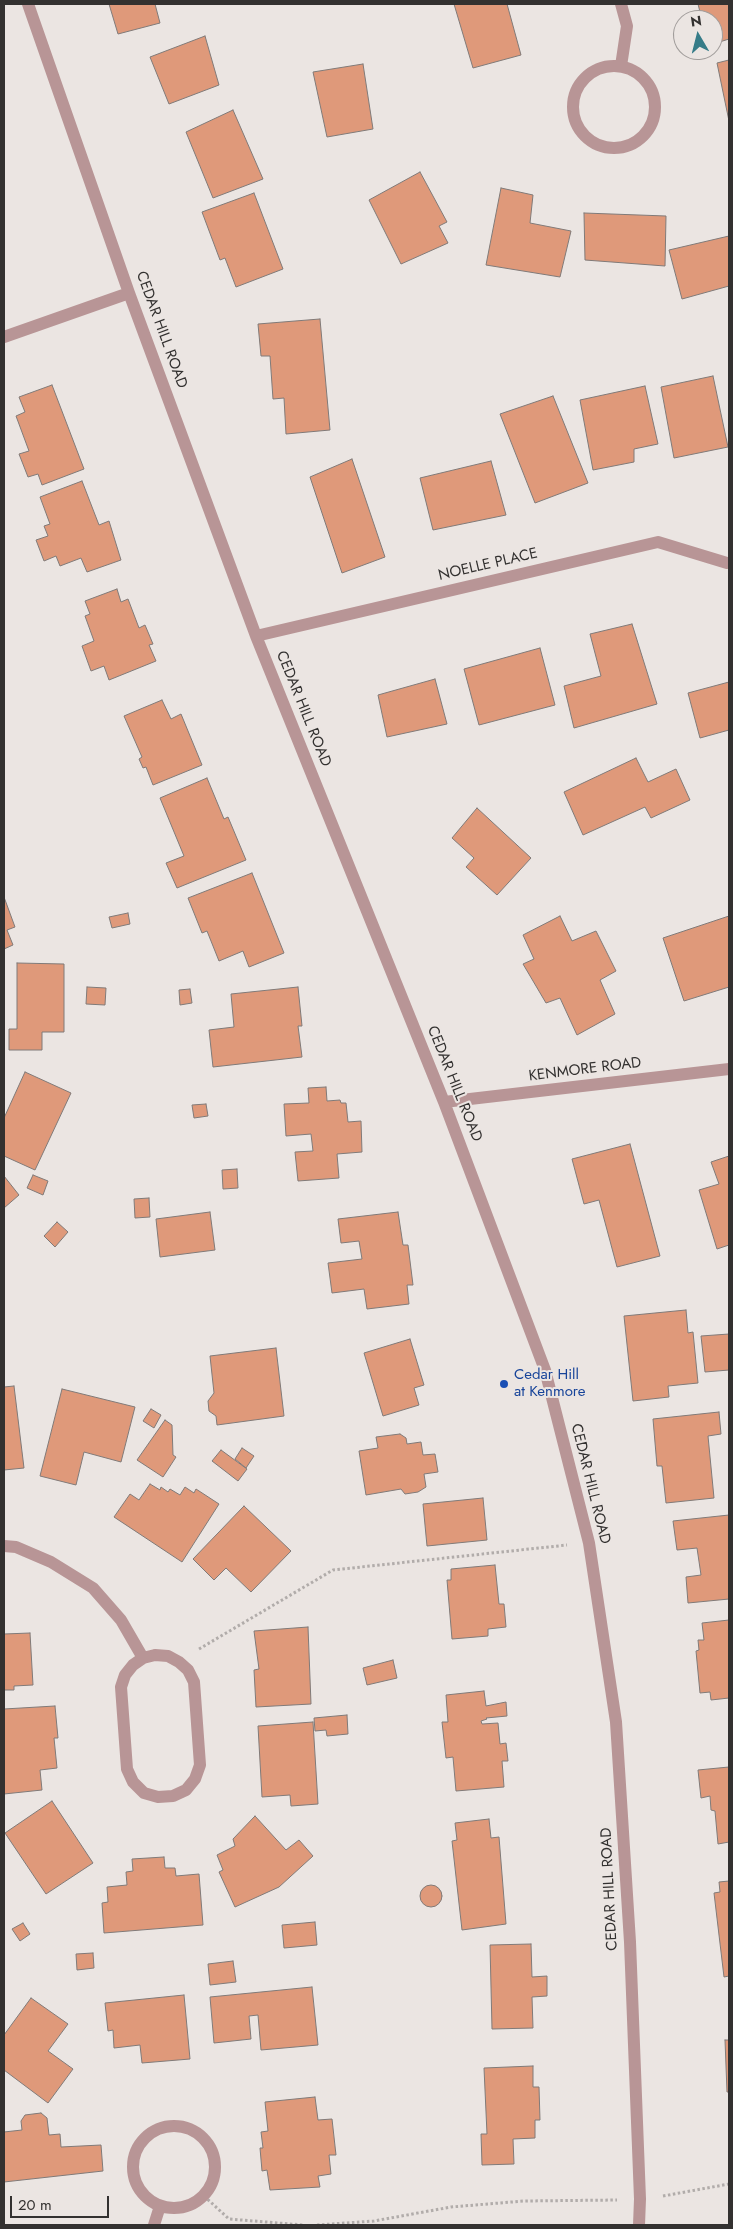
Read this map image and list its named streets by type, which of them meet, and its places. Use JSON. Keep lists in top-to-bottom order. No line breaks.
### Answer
{"streets":{"street":["CEDAR HILL ROAD","NOELLE PLACE","KENMORE ROAD"]},"crossings":[["CEDAR HILL ROAD","NOELLE PLACE"],["CEDAR HILL ROAD","KENMORE ROAD"]],"places":["Cedar Hill at Kenmore"],"scale_bar":"20 m","north":"top"}
